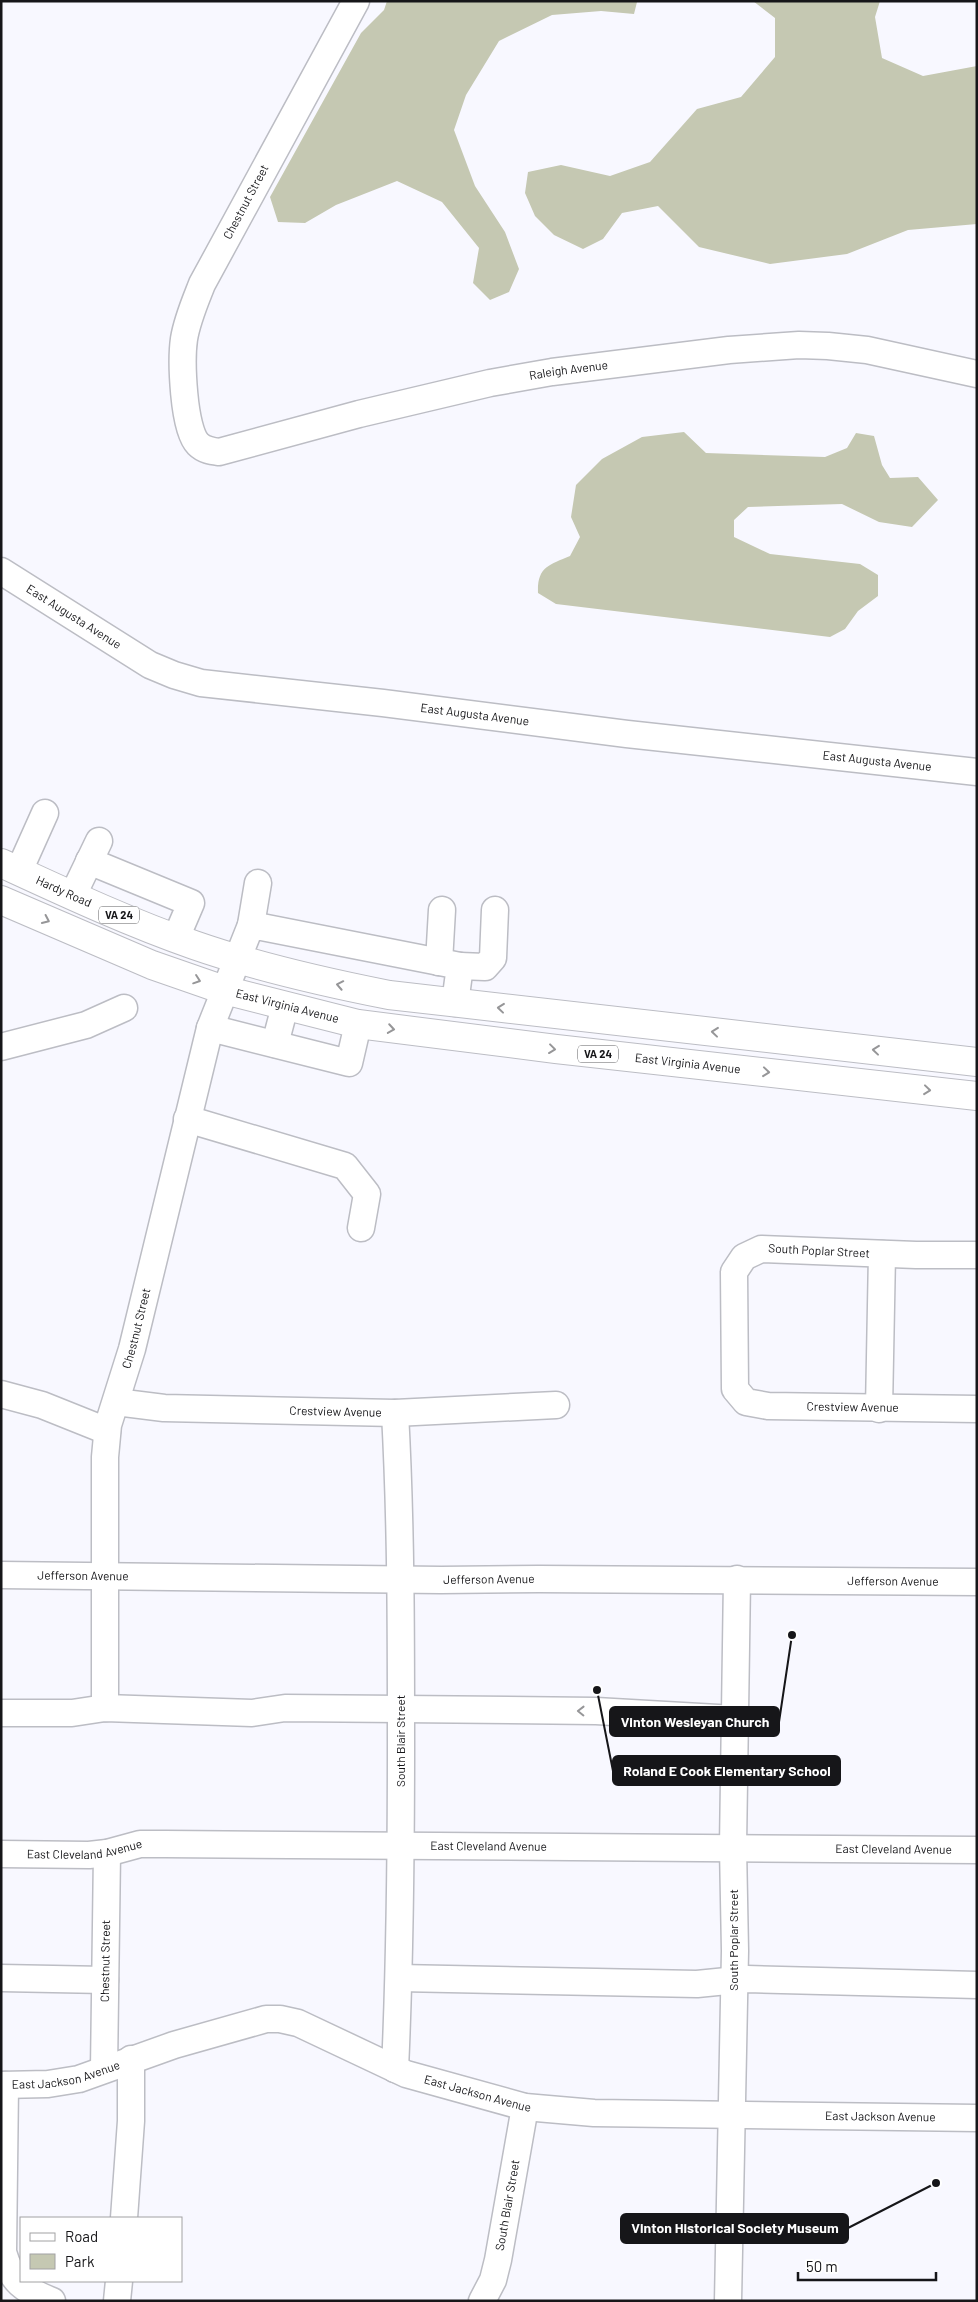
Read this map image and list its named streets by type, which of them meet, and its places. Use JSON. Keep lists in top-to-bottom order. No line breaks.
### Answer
{"streets":{"main road":["Hardy Road","VA 24","East Virginia Avenue"],"street":["Chestnut Street","Raleigh Avenue","East Augusta Avenue","South Poplar Street","Crestview Avenue","Jefferson Avenue","South Blair Street","East Cleveland Avenue","East Jackson Avenue"]},"crossings":[["Chestnut Street","Raleigh Avenue"],["Chestnut Street","Hardy Road"],["Chestnut Street","VA 24"],["Chestnut Street","East Virginia Avenue"],["Chestnut Street","Crestview Avenue"],["Chestnut Street","Jefferson Avenue"],["Chestnut Street","East Cleveland Avenue"],["Chestnut Street","East Jackson Avenue"],["Hardy Road","VA 24"],["VA 24","East Virginia Avenue"],["South Poplar Street","Crestview Avenue"],["South Poplar Street","Jefferson Avenue"],["South Poplar Street","East Cleveland Avenue"],["South Poplar Street","East Jackson Avenue"],["Crestview Avenue","South Blair Street"],["Jefferson Avenue","South Blair Street"],["South Blair Street","East Cleveland Avenue"],["South Blair Street","East Jackson Avenue"]],"places":["Vinton Wesleyan Church","Roland E Cook Elementary School","Vinton Historical Society Museum"],"legend":["Road","Park"],"scale_bar":"50 m"}
